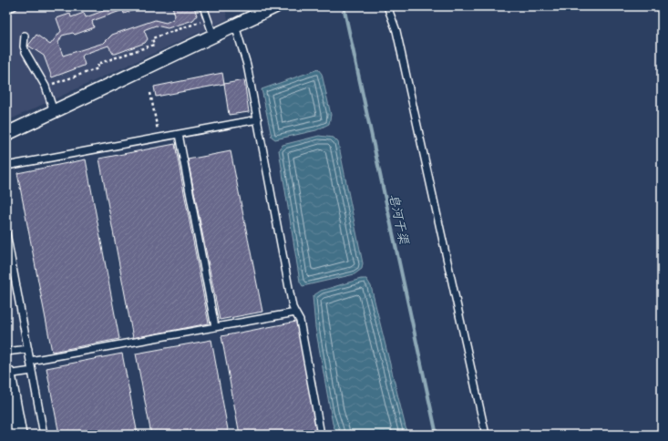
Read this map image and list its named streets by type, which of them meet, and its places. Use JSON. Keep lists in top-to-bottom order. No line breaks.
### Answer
{"water":["皂河干渠"]}
